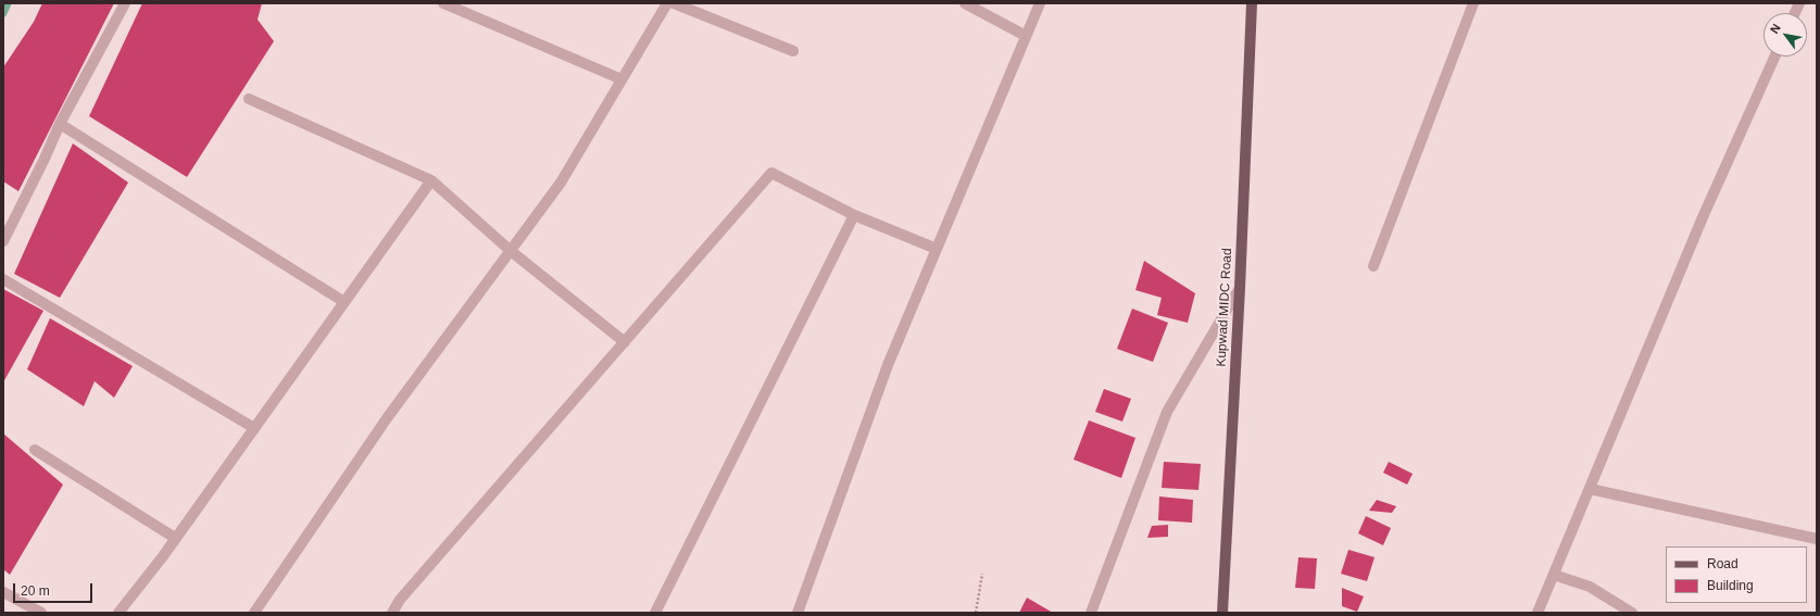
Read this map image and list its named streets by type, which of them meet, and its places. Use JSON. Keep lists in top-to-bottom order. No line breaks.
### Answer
{"streets":{"main road":["Kupwad MIDC Road"]},"legend":["Road","Building"],"scale_bar":"20 m","north":"top left"}
